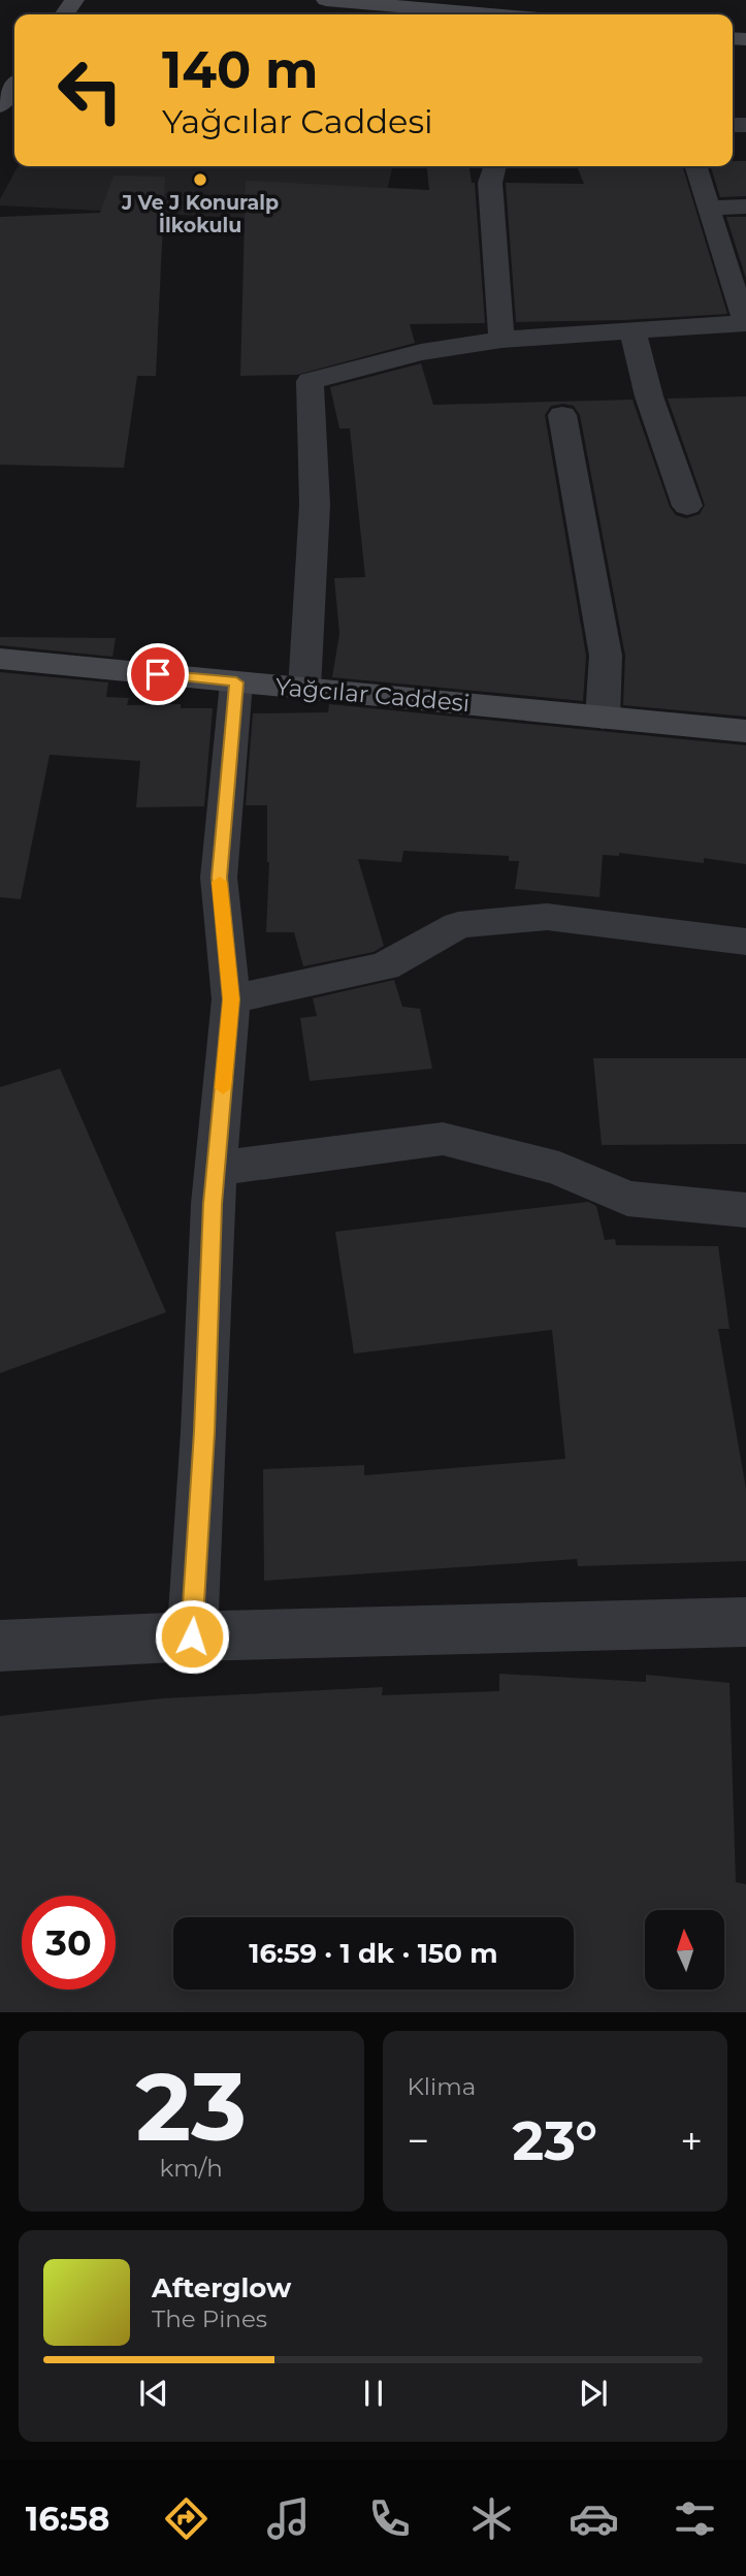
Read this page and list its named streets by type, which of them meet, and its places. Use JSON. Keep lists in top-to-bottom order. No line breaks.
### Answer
{"streets":{"main road":["Yağcılar Caddesi"]},"places":["J Ve J Konuralp İlkokulu"],"north":"top","page":{"turn":["140 m","Yağcılar Caddesi"],"limit":"30","trip":"16:59 · 1 dk · 150 m","tile":[["23","km/h"],"Klima"],"heat":["−","23°","+"],"song":["Afterglow","The Pines"],"tabs":"16:58"}}
